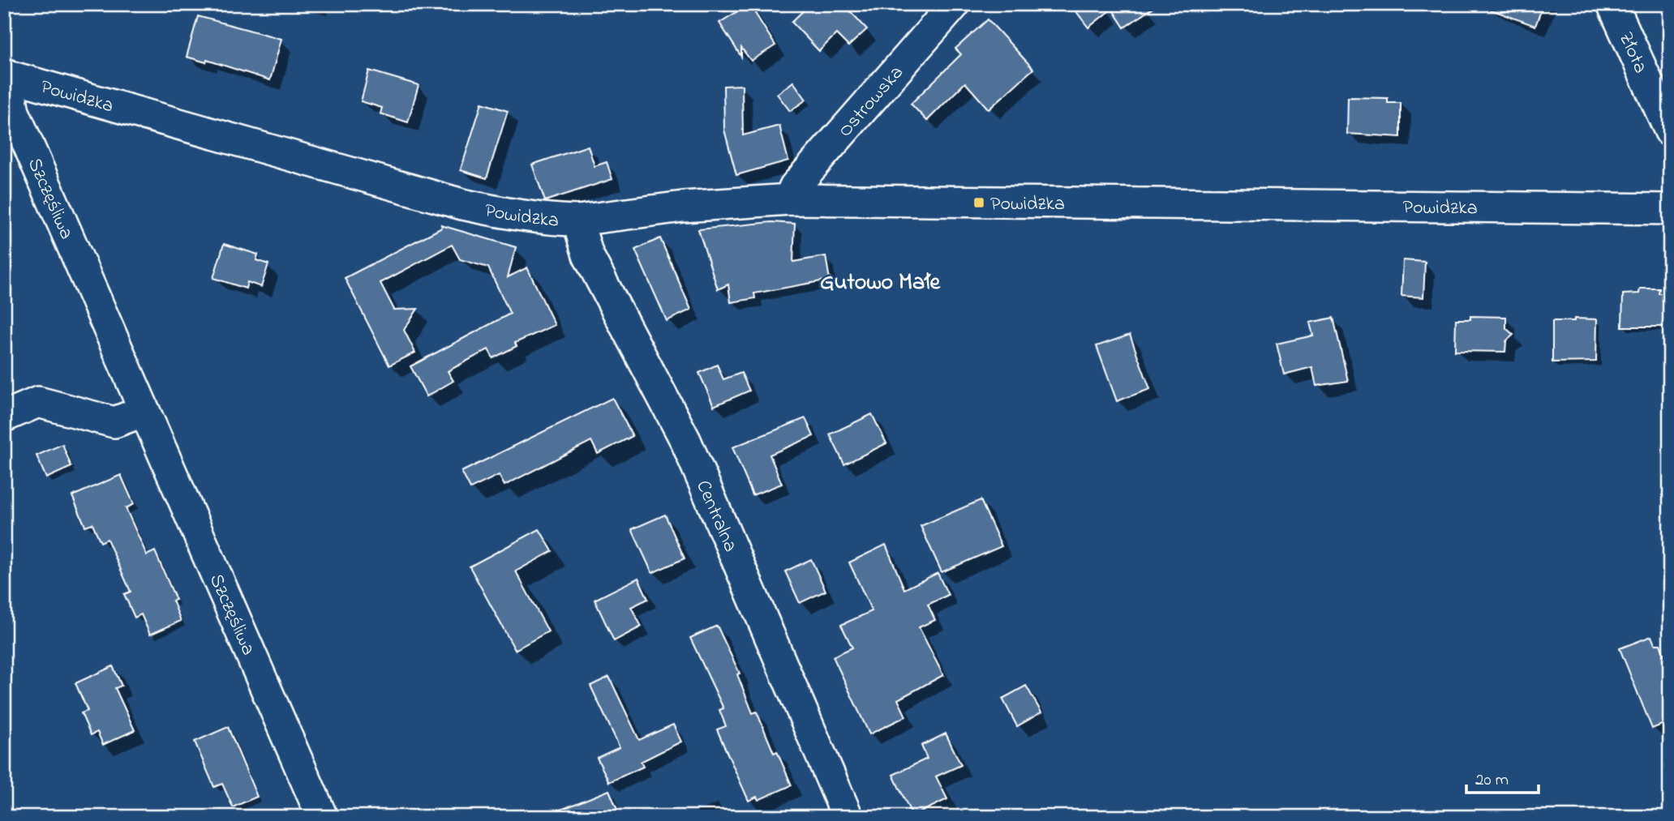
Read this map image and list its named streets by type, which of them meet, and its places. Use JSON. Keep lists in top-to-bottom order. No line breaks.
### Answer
{"streets":{"street":["Złota","Powidzka","Ostrowska","Szczęśliwa","Centralna"]},"crossings":[["Powidzka","Ostrowska"],["Powidzka","Szczęśliwa"],["Powidzka","Centralna"]],"districts":["Gutowo Małe"],"places":{"transit":["Powidzka"]},"scale_bar":"20 m"}
